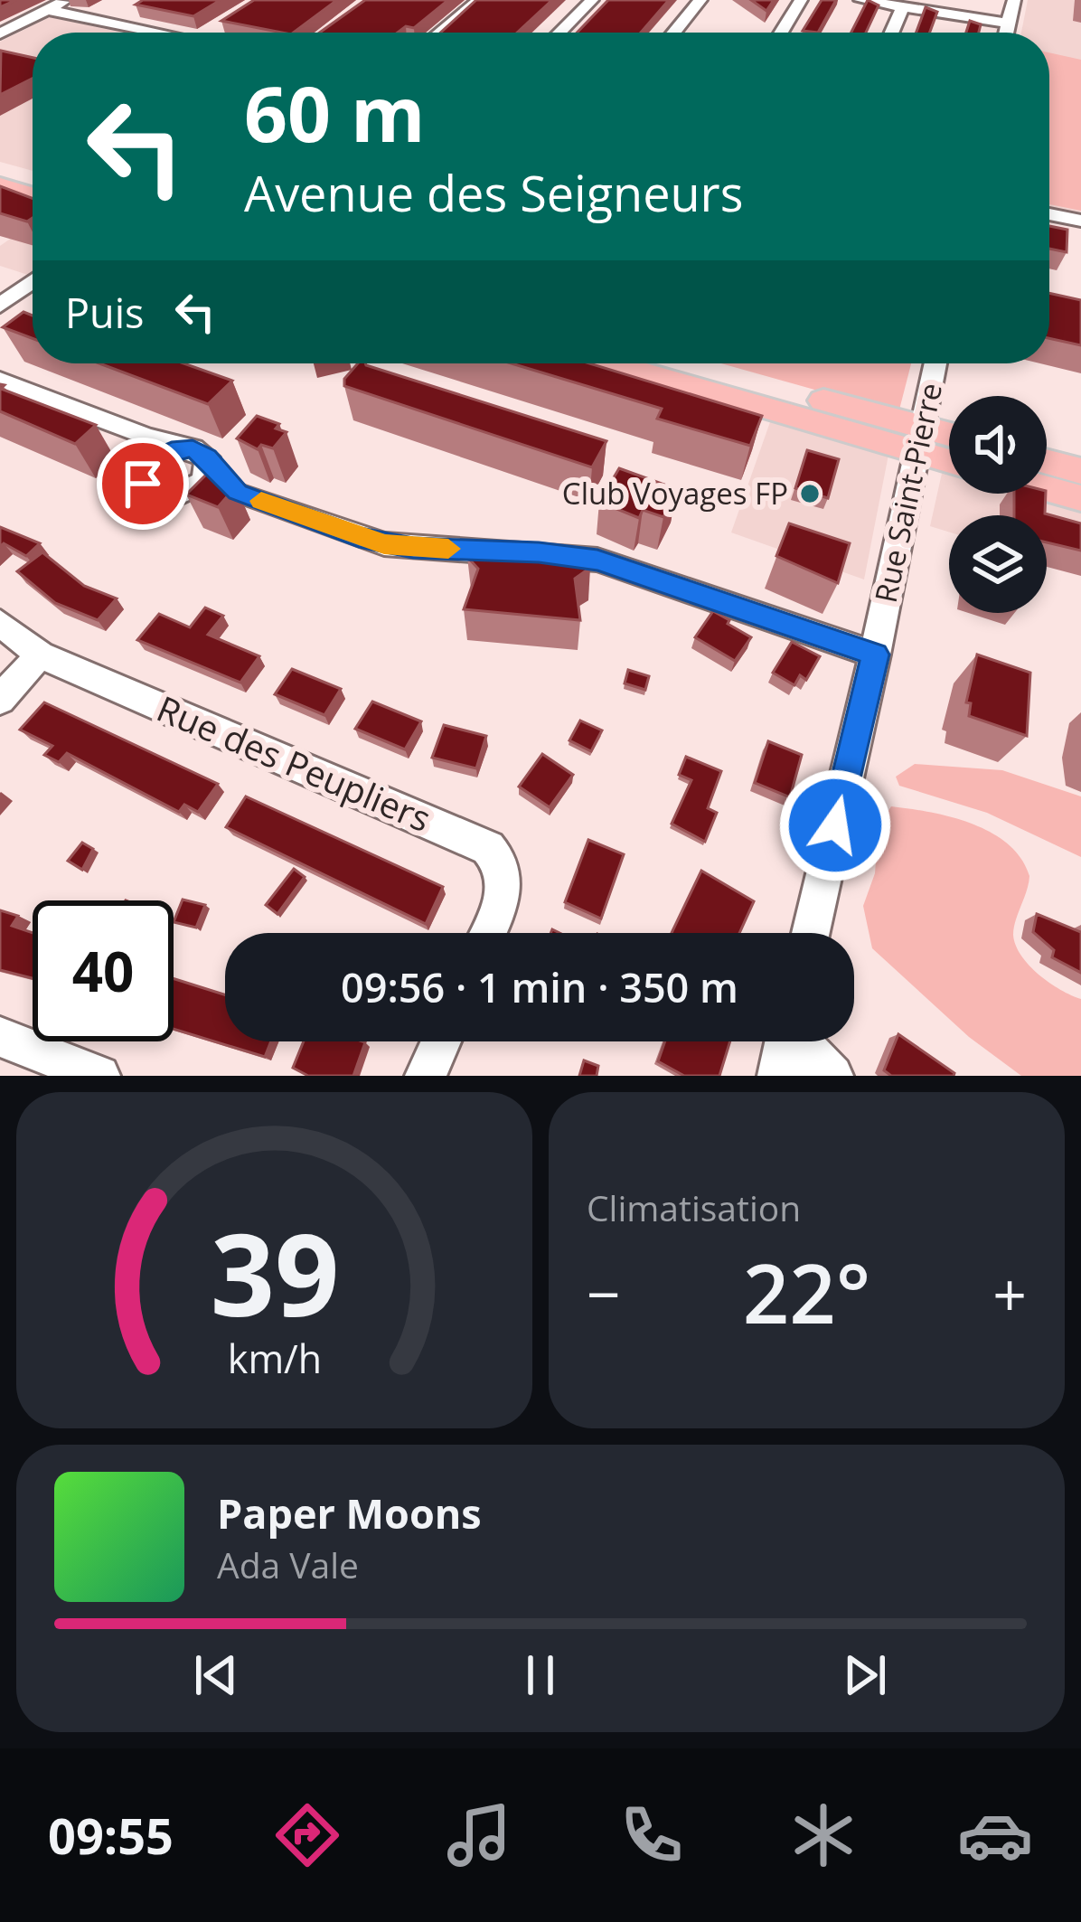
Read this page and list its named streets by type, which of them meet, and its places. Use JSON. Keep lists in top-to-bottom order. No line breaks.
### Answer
{"streets":{"street":["Rue Saint-Pierre","Rue des Peupliers"]},"places":["Club Voyages FP"],"page":{"turn":["60 m","Avenue des Seigneurs"],"then":"Puis","limit":"40","trip":"09:56 · 1 min · 350 m","tile":"Climatisation","heat":["−","22°","+"],"song":["Paper Moons","Ada Vale"],"tabs":"09:55","gauge":["39","km/h"]}}
